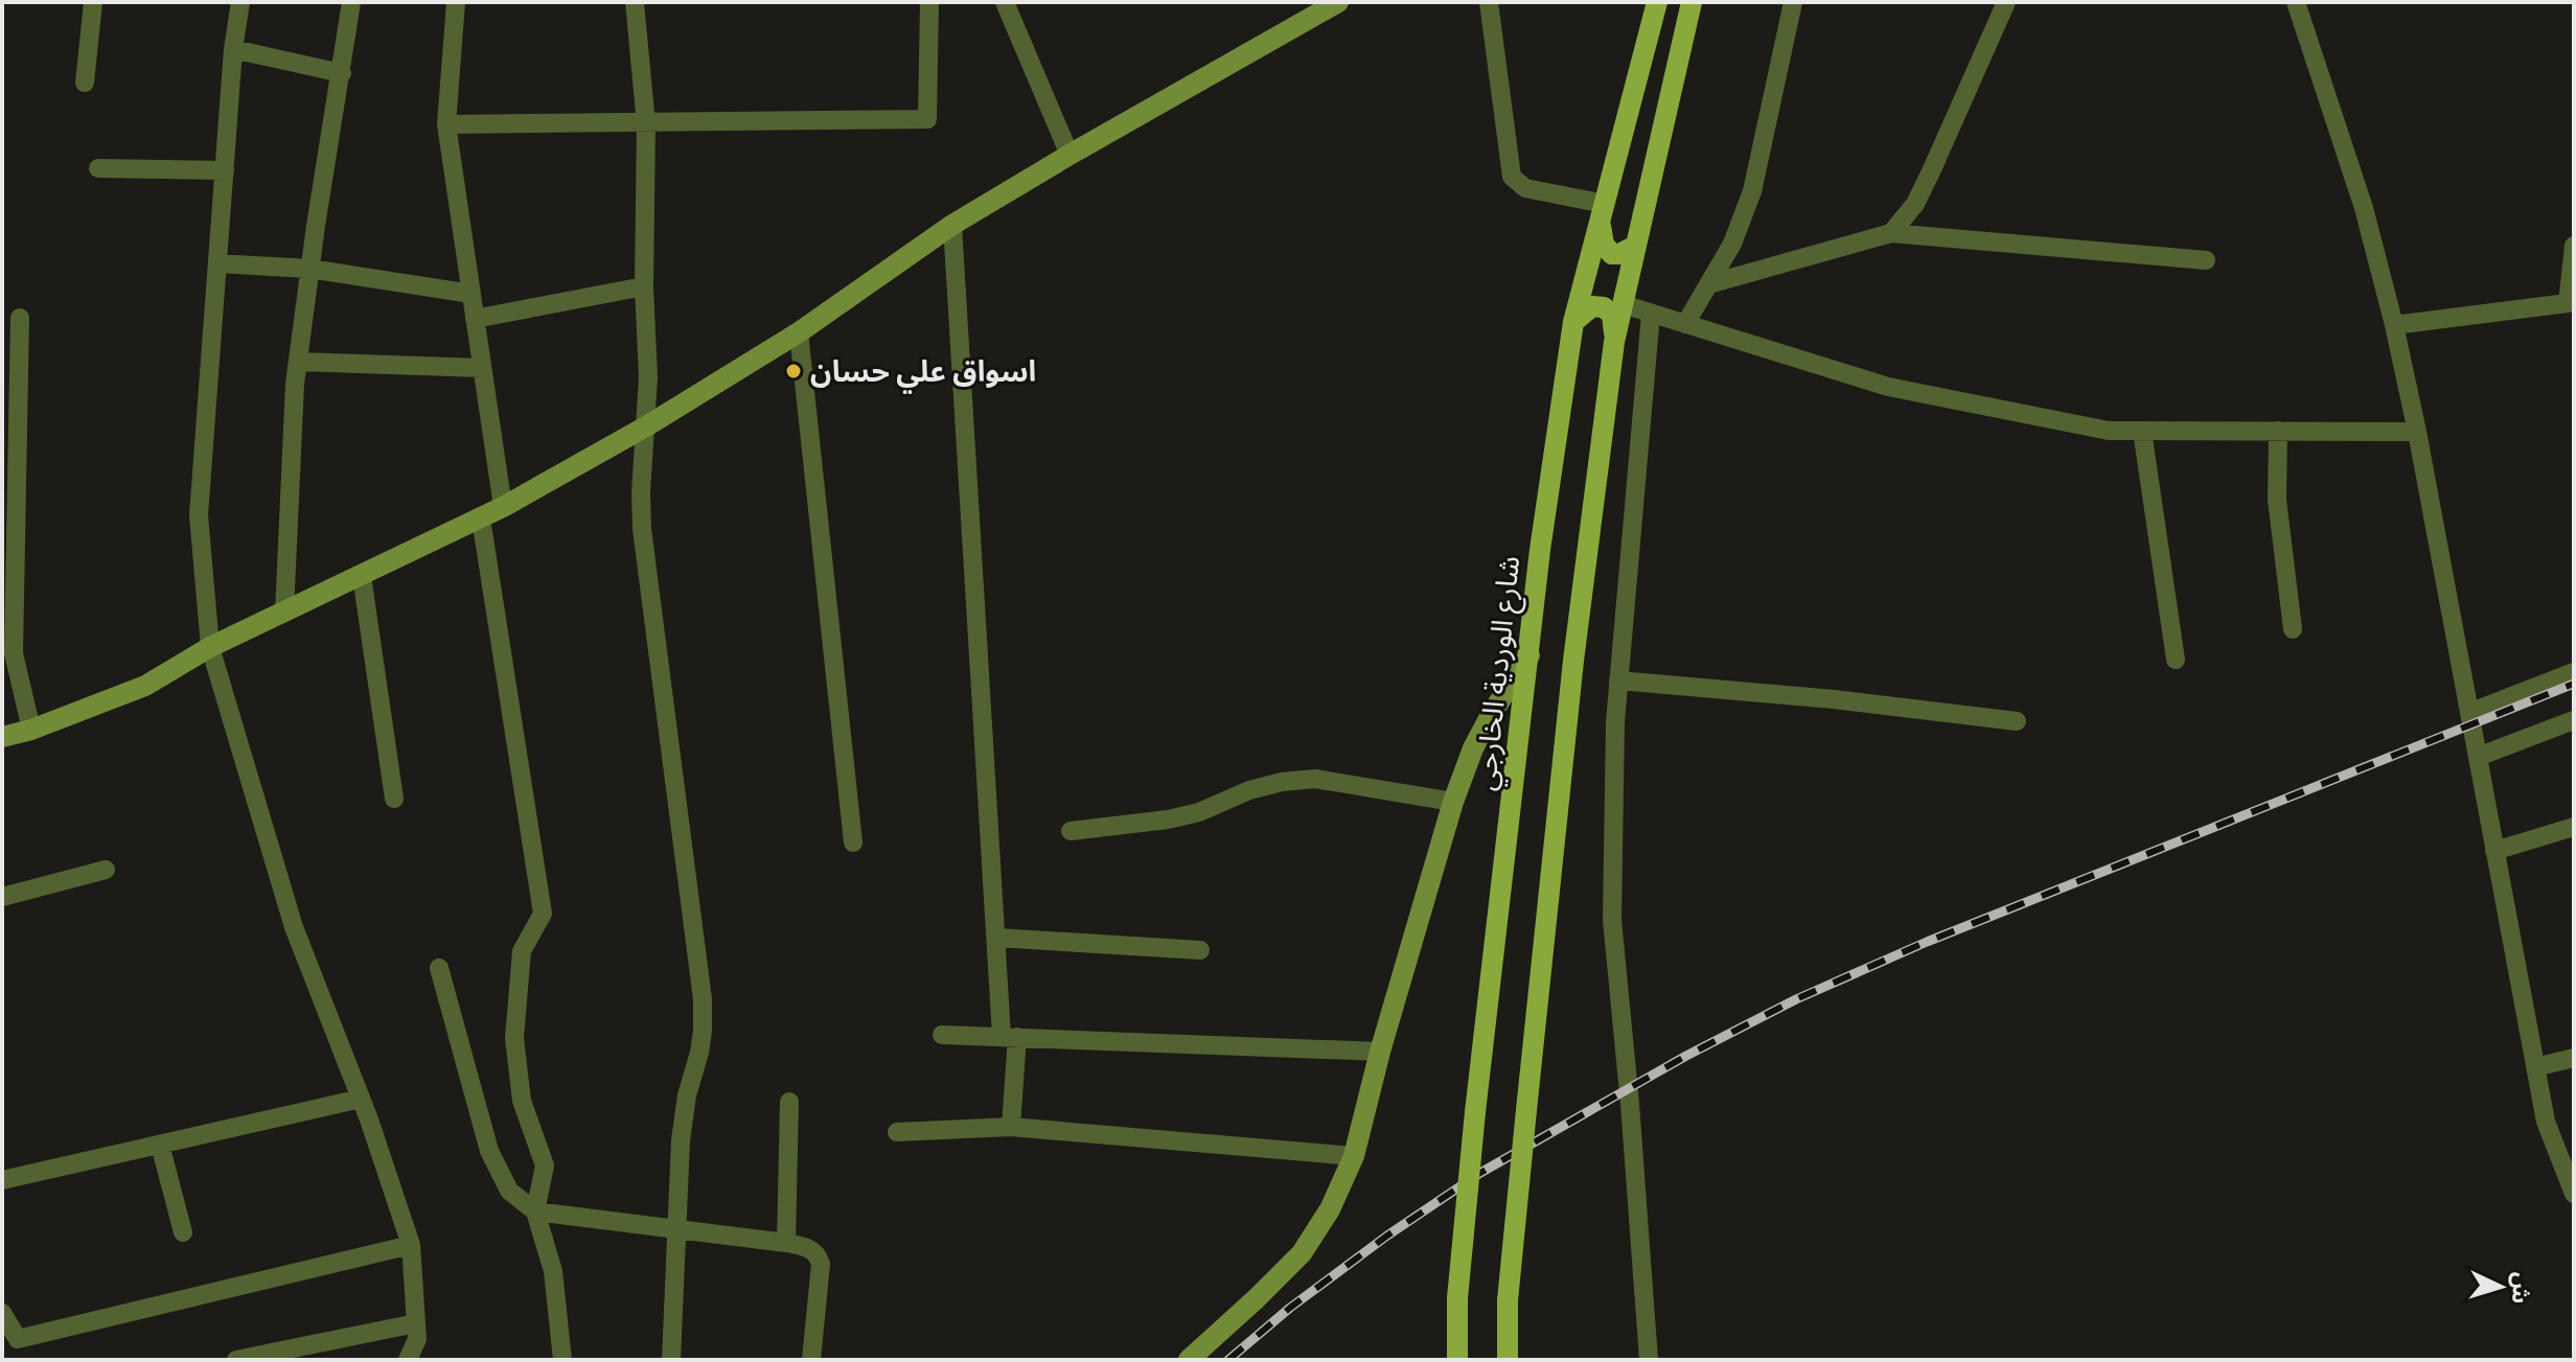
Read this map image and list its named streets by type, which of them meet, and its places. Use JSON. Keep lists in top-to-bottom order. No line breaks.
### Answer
{"streets":{"main road":["شارع الوردية الخارجي"]},"places":["اسواق علي حسان"],"north":"right"}
